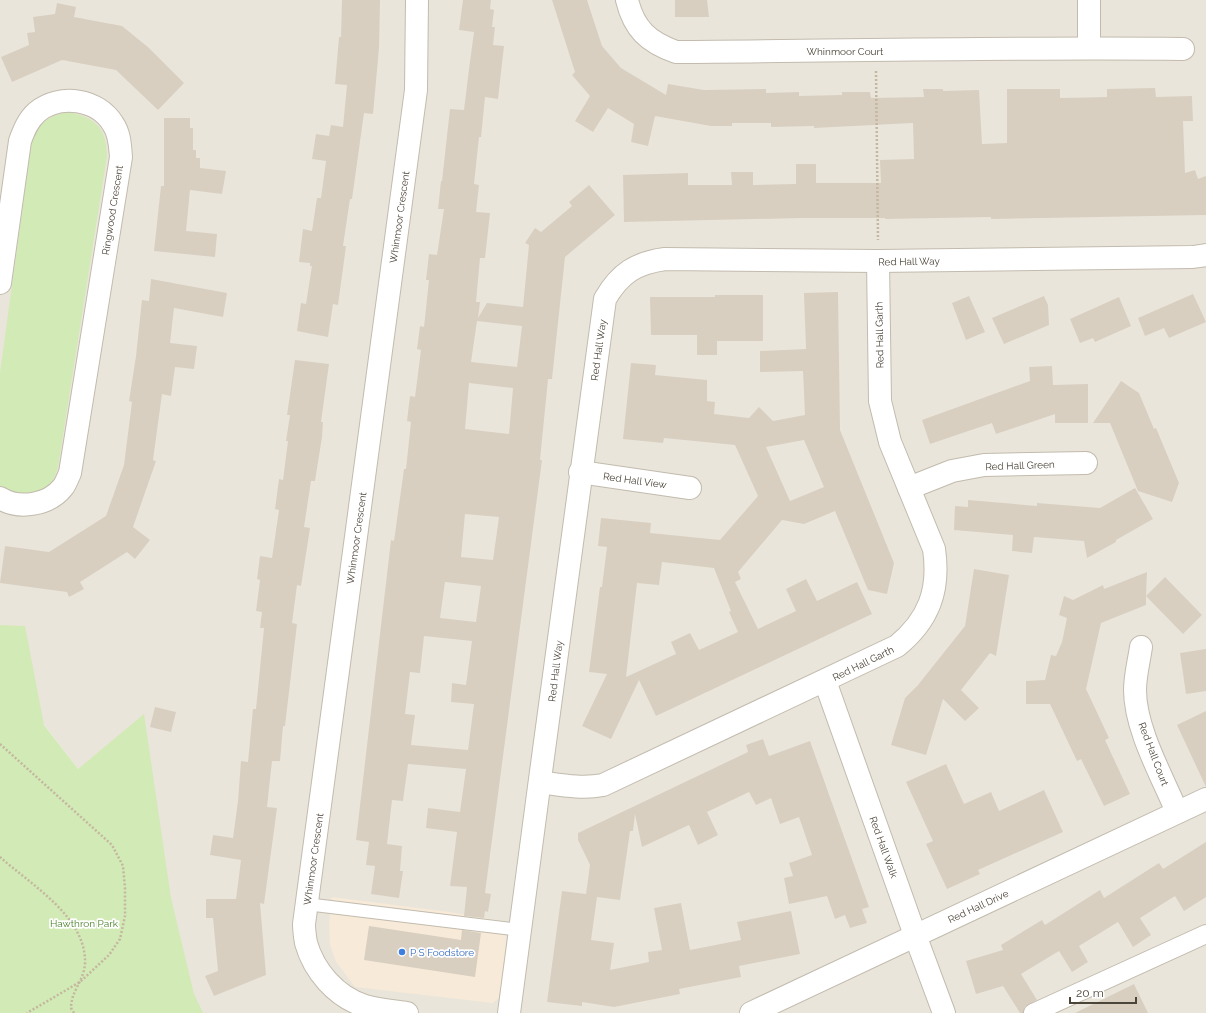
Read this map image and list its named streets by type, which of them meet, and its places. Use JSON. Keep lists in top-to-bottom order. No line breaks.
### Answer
{"streets":{"street":["Whinmoor Court","Ringwood Crescent","Whinmoor Crescent","Red Hall Way","Red Hall Garth","Red Hall Green","Red Hall View","Red Hall Court","Red Hall Walk","Red Hall Drive"]},"crossings":[["Red Hall Way","Red Hall Garth"],["Red Hall Way","Red Hall View"],["Red Hall Garth","Red Hall Green"],["Red Hall Garth","Red Hall Walk"],["Red Hall Court","Red Hall Drive"],["Red Hall Walk","Red Hall Drive"]],"parks":["Hawthron Park"],"places":["P S Foodstore"],"scale_bar":"20 m"}
